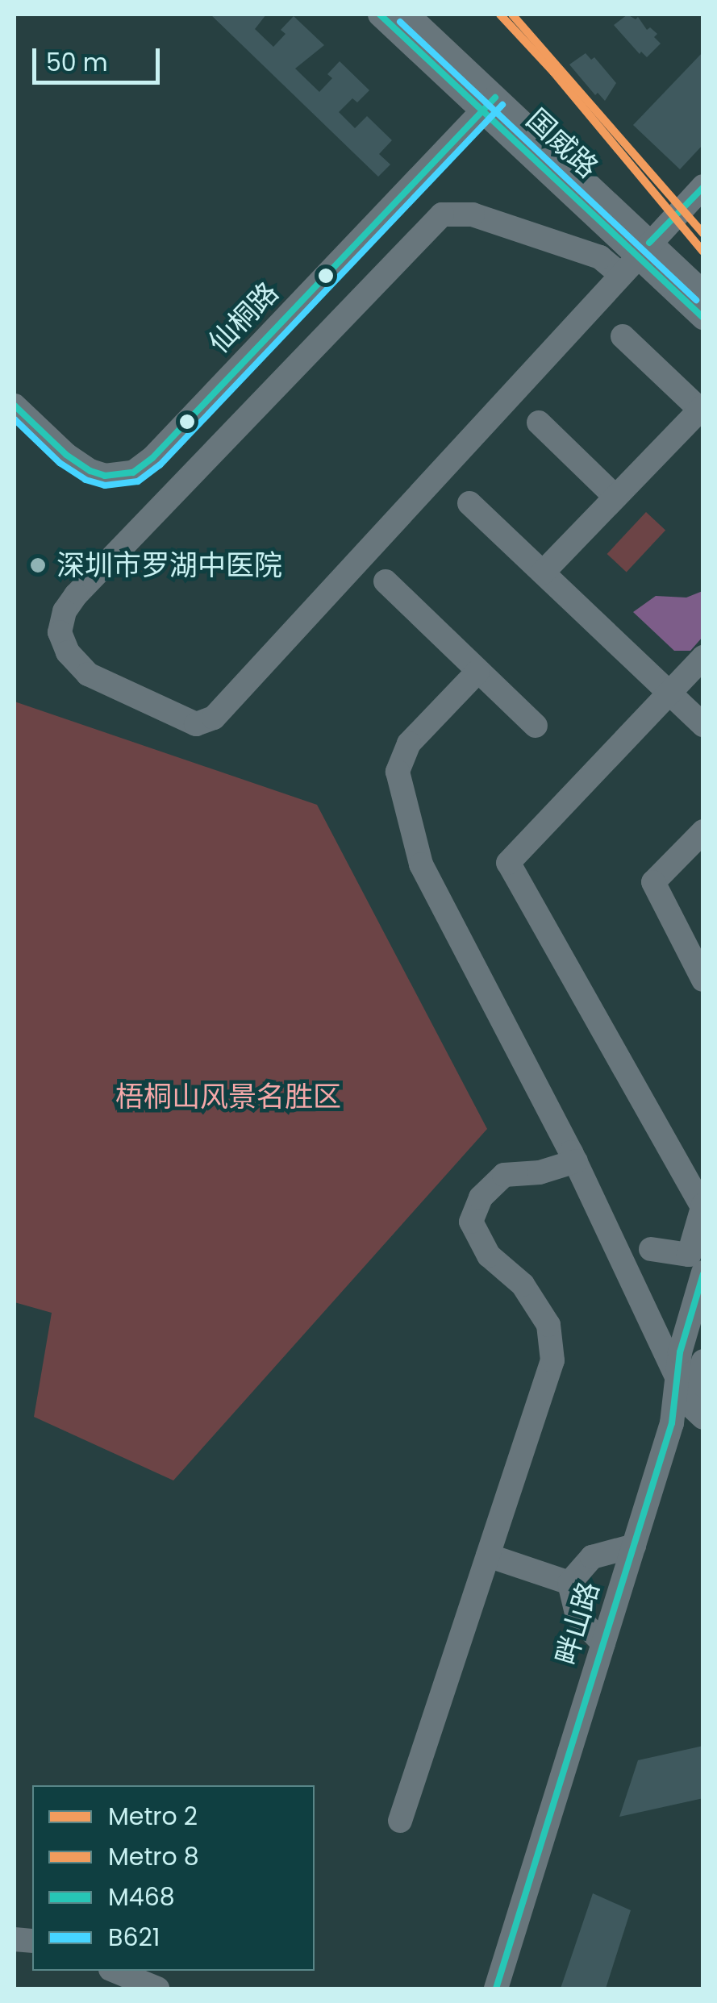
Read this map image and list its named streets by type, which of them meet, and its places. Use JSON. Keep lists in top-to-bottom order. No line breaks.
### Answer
{"streets":{"street":["国威路","仙桐路","畔山路"]},"crossings":[["国威路","仙桐路"]],"parks":["梧桐山风景名胜区"],"places":["深圳市罗湖中医院"],"lines":["metro line 2","metro line 8","transit line M468","transit line B621"],"legend":["Metro 2","Metro 8","M468","B621"],"scale_bar":"50 m"}
